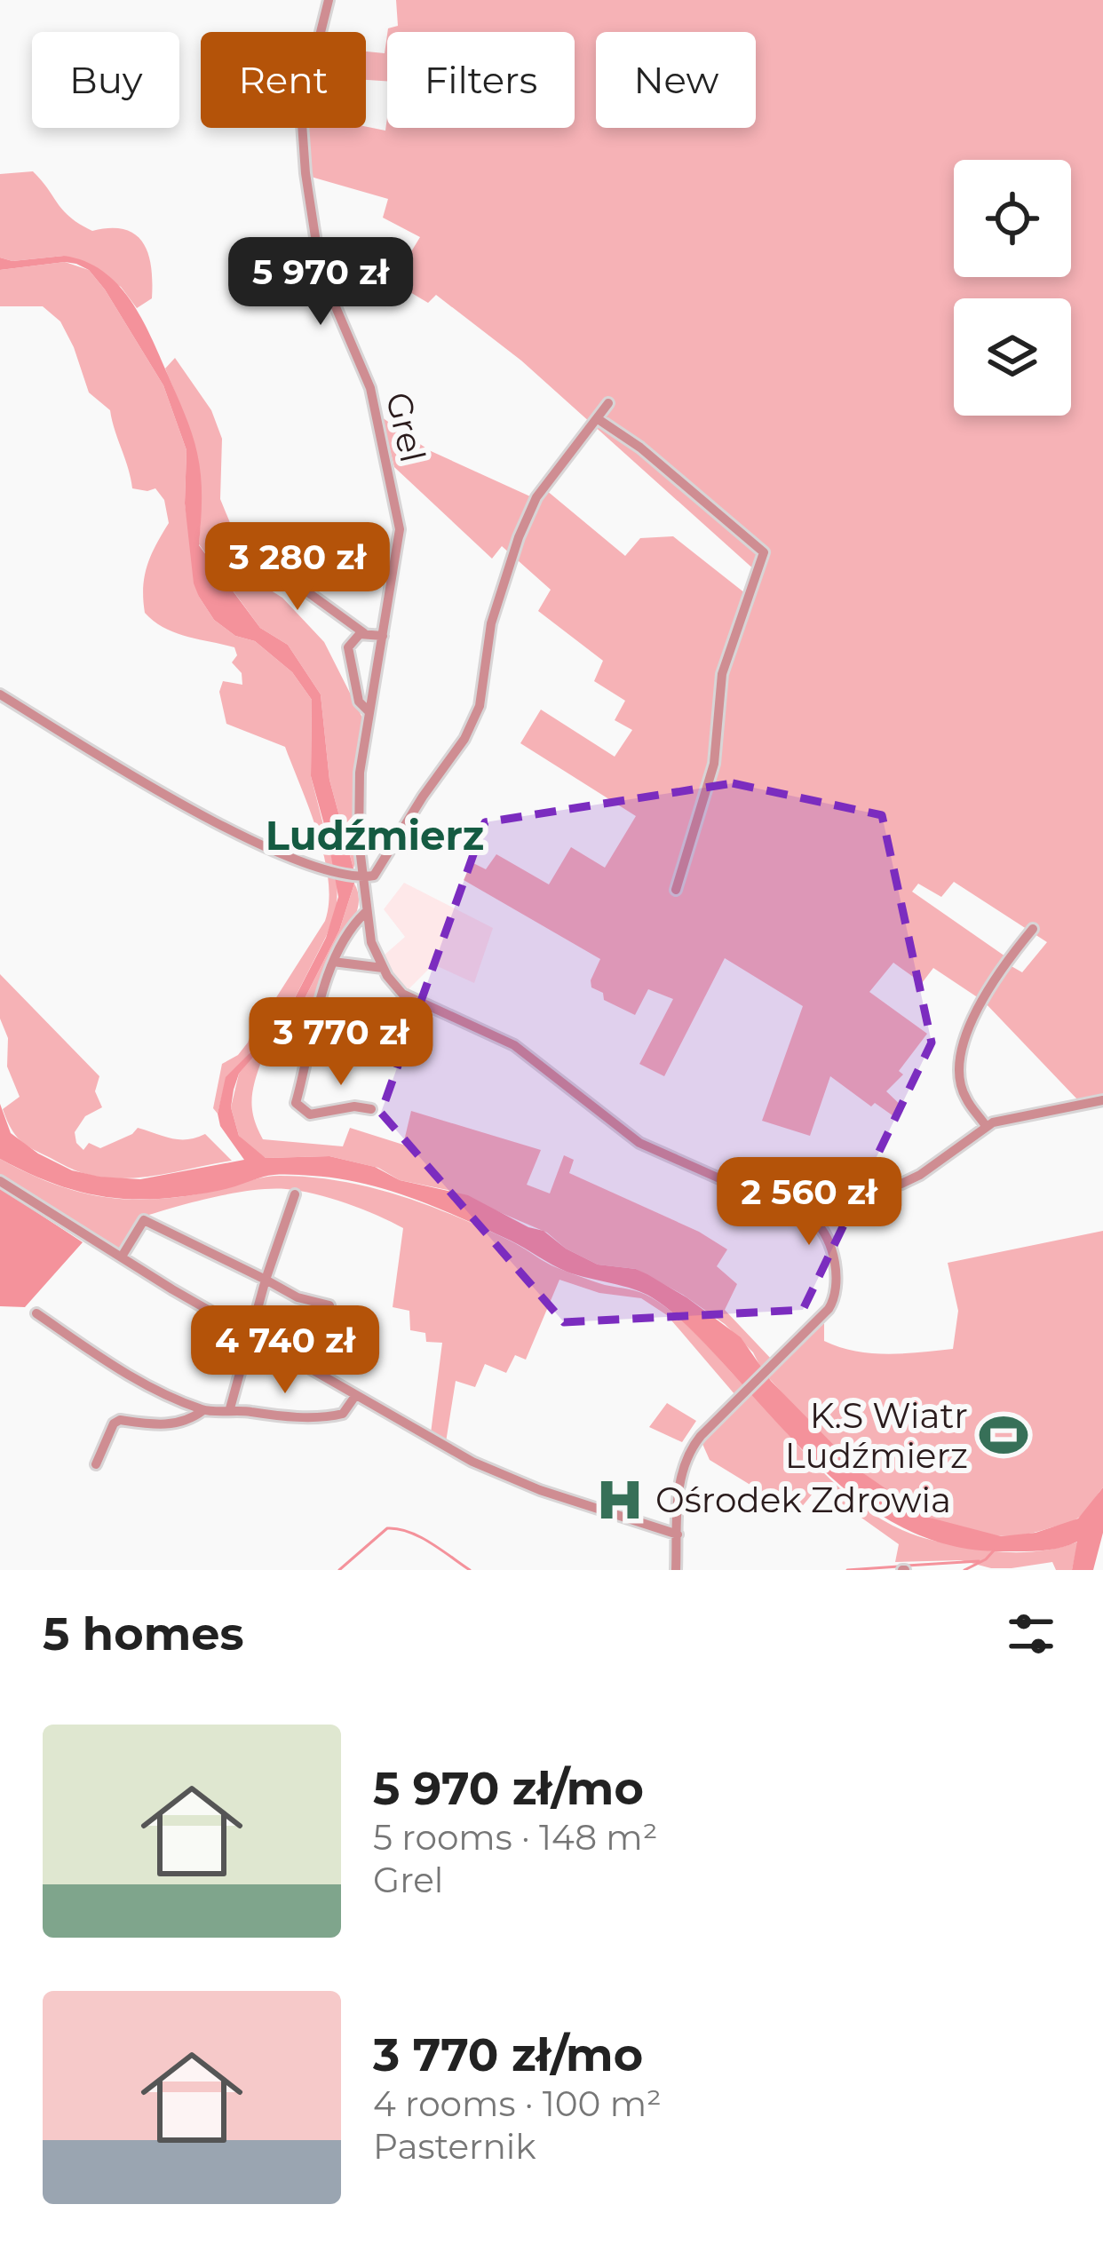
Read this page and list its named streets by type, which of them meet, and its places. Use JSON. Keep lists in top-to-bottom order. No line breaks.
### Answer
{"streets":{"street":["Grel"]},"districts":["Ludźmierz"],"places":{"sports":["K.S Wiatr Ludźmierz"],"hospital":["Ośrodek Zdrowia"]},"page":{"chip":["Buy","Rent","Filters","New"],"price":["5 970 zł","3 280 zł","3 770 zł","2 560 zł","4 740 zł"],"heading":"5 homes","list":[{"name":"5 970 zł/mo","note":"5 rooms · 148 m² · Grel"},{"name":"3 770 zł/mo","note":"4 rooms · 100 m² · Pasternik"}]}}
